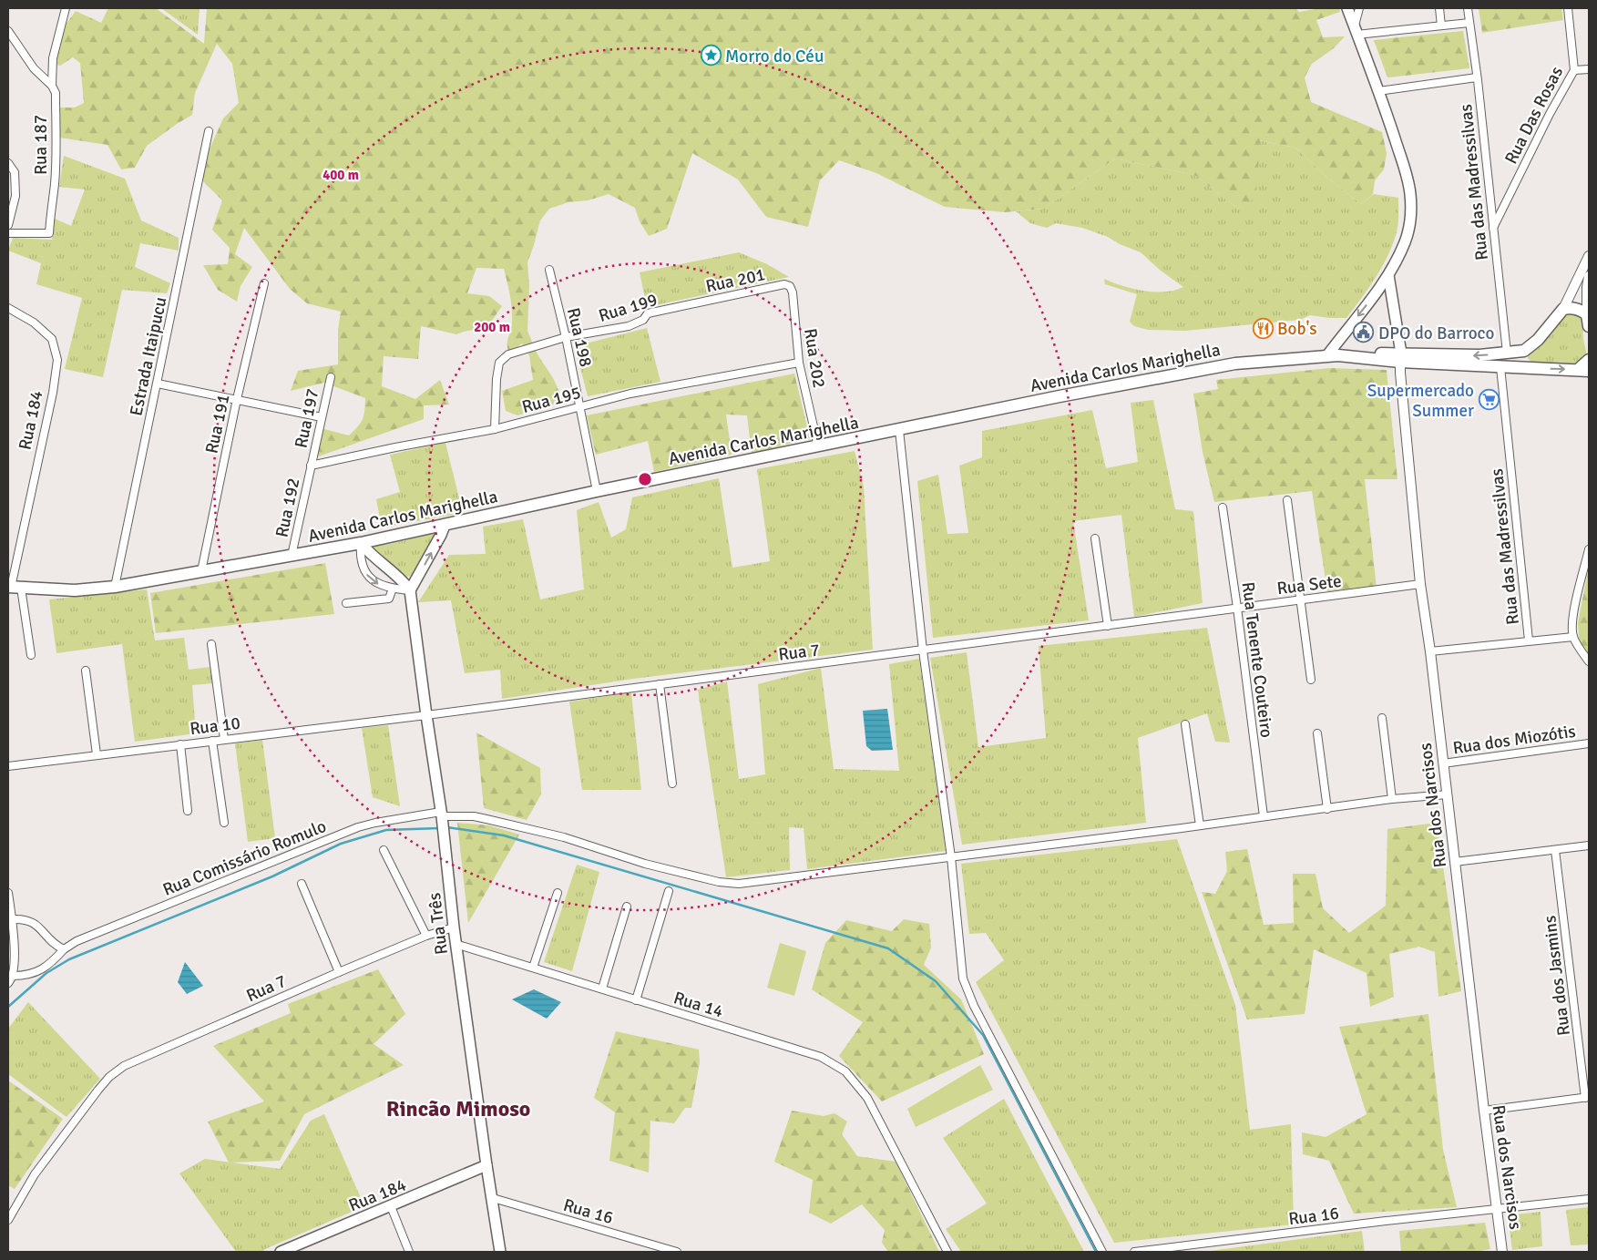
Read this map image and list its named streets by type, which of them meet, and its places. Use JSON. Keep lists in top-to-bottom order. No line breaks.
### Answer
{"streets":{"main road":["Avenida Carlos Marighella","Rua 184","Rua Três"],"street":["Rua Das Rosas","Rua 187","Rua das Madressilvas","Rua 201","Rua 199","Rua 198","Estrada Itaipucu","Rua 202","Rua 195","Rua 197","Rua 191","Rua 192","Rua Sete","Rua 7","Rua Tenente Couteiro","Rua 10","Rua dos Miozótis","Rua dos Narcisos","Rua Comissário Romulo","Rua dos Jasmins","Rua 14","Rua 16"]},"crossings":[["Rua Das Rosas","Rua das Madressilvas"],["Rua das Madressilvas","Avenida Carlos Marighella"],["Rua 201","Rua 199"],["Rua 201","Rua 202"],["Rua 199","Rua 198"],["Rua 198","Avenida Carlos Marighella"],["Rua 198","Rua 195"],["Estrada Itaipucu","Avenida Carlos Marighella"],["Rua 202","Avenida Carlos Marighella"],["Rua 202","Rua 195"],["Avenida Carlos Marighella","Rua 184"],["Avenida Carlos Marighella","Rua 191"],["Avenida Carlos Marighella","Rua 192"],["Avenida Carlos Marighella","Rua dos Narcisos"],["Rua 195","Rua 197"],["Rua 195","Rua 192"],["Rua 197","Rua 192"],["Rua 184","Rua Três"],["Rua Sete","Rua 7"],["Rua Sete","Rua Tenente Couteiro"],["Rua Sete","Rua dos Narcisos"],["Rua 7","Rua 10"],["Rua 7","Rua Três"],["Rua 10","Rua Três"],["Rua dos Miozótis","Rua dos Narcisos"],["Rua dos Narcisos","Rua 16"],["Rua Comissário Romulo","Rua Três"],["Rua Três","Rua 14"],["Rua Três","Rua 16"]],"districts":["Rincão Mimoso"],"places":{"place":["Morro do Céu"],"restaurant":["Bob's"],"public building":["DPO do Barroco"],"supermarket":["Supermercado Summer"]},"rings":["400 m","200 m"]}
